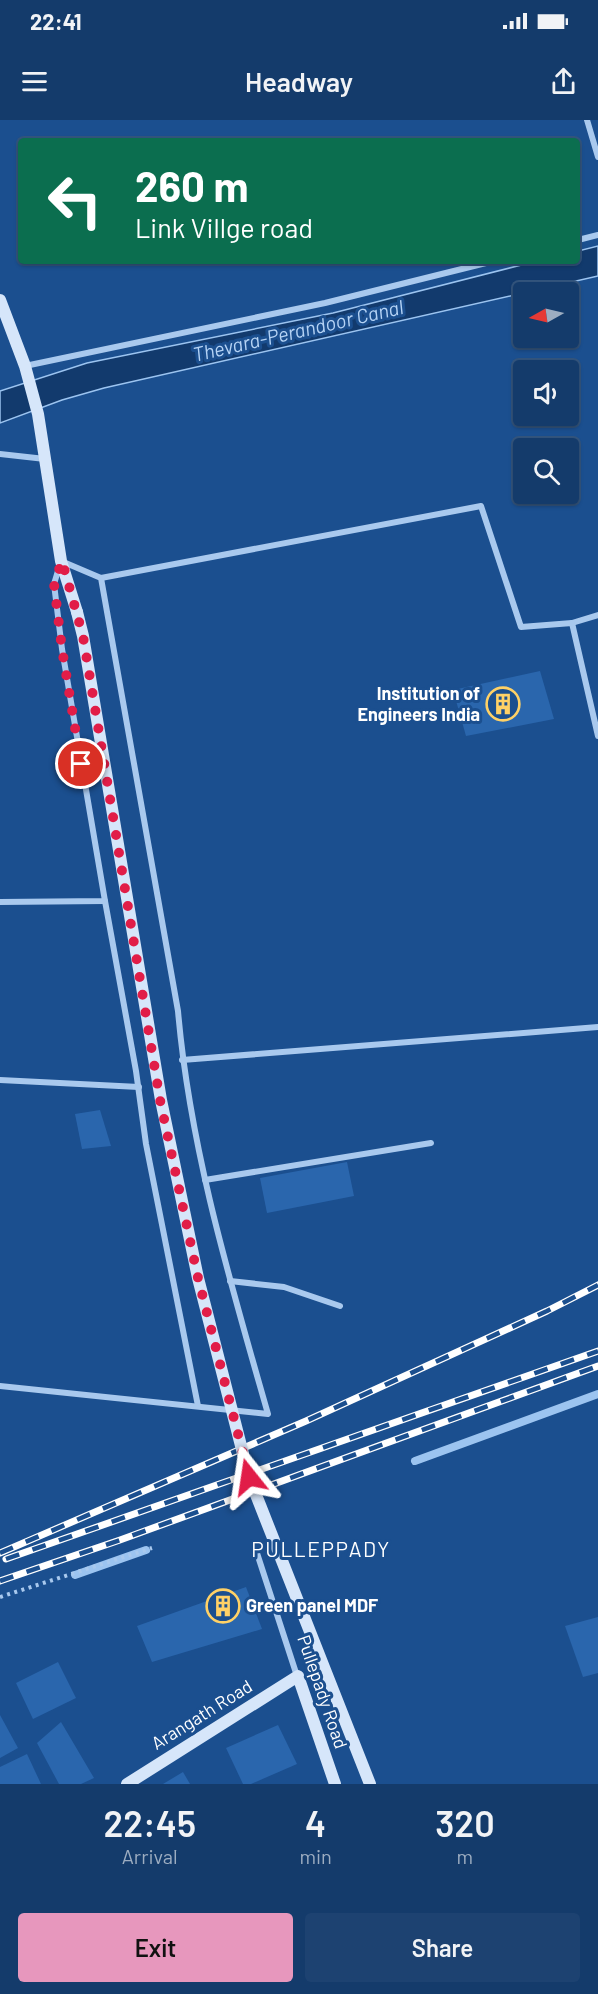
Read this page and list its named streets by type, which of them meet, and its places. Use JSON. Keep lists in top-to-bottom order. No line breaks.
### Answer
{"streets":{"main road":["Pullepady Road","Arangath Road"]},"crossings":[["Pullepady Road","Arangath Road"]],"districts":["PULLEPPADY"],"water":["Thevara-Perandoor Canal"],"places":{"building":["Institution of Engineers India","Green panel MDF"]},"north":"left","page":{"status":"22:41","header":"Headway","turn":["260 m","Link Villge road"],"eta":["22:45","Arrival","4","min","320","m"],"buttons":["Exit","Share"]}}
